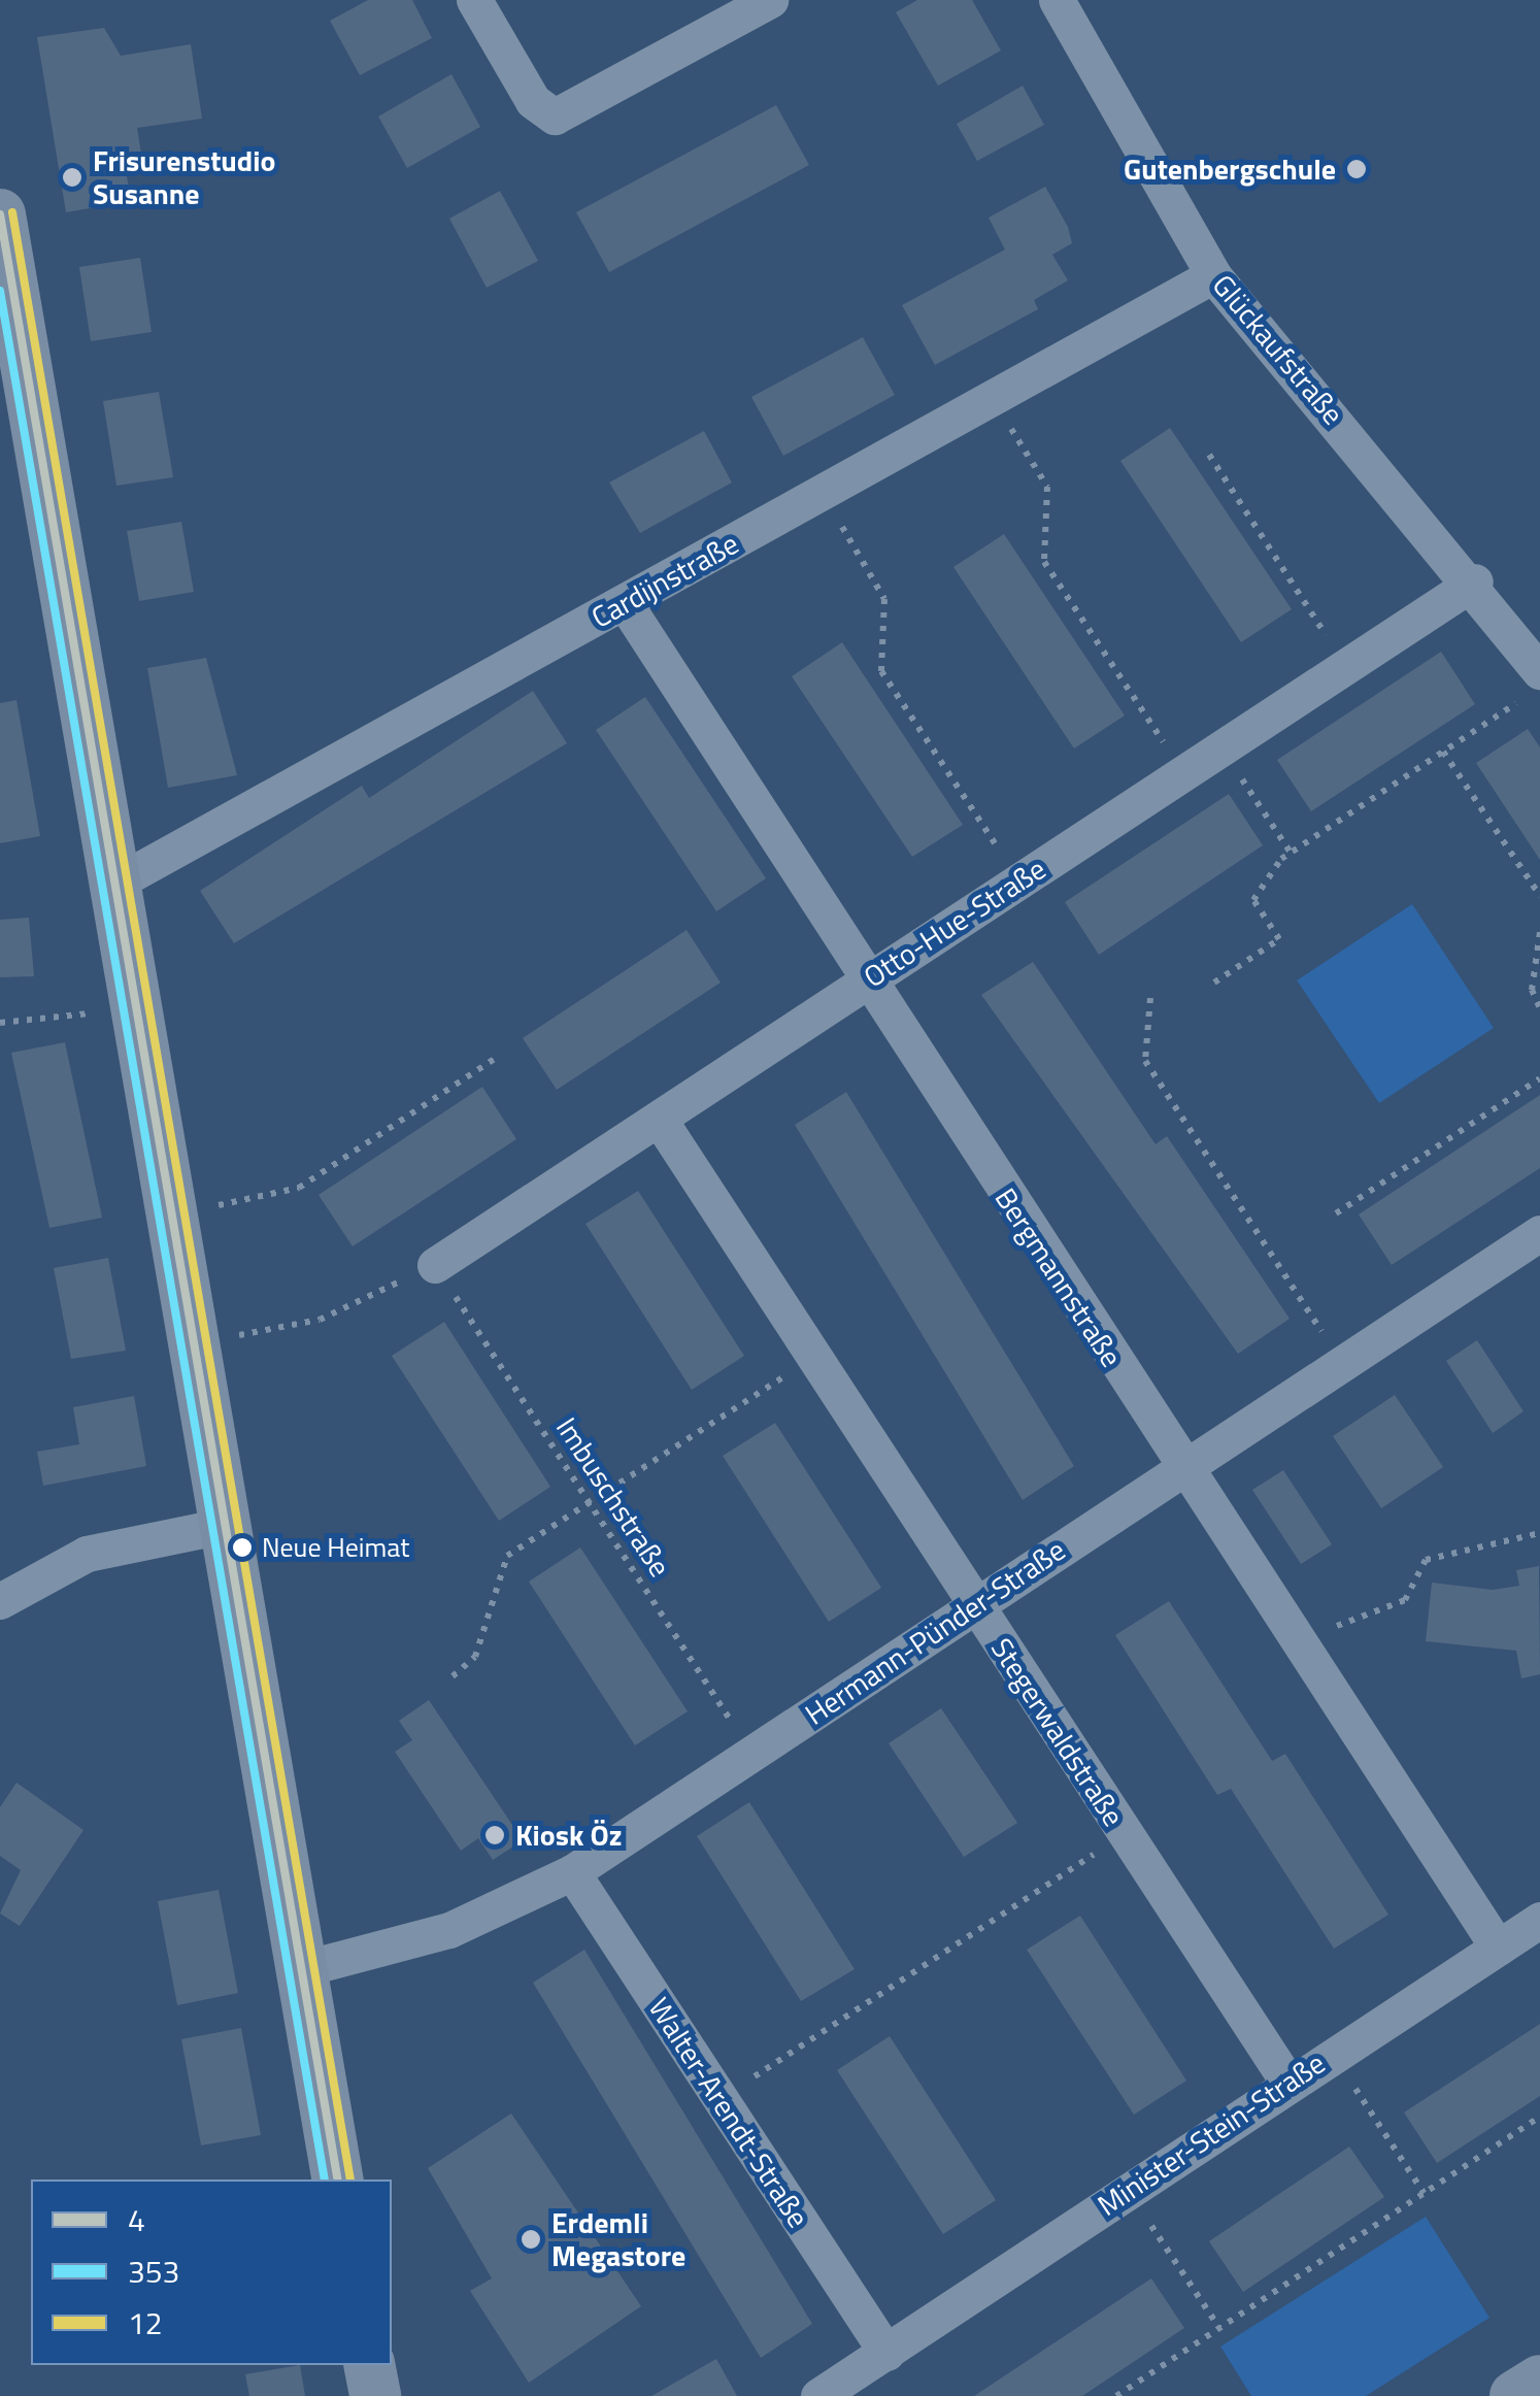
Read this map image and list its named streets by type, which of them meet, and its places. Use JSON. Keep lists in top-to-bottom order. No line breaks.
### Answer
{"streets":{"street":["Glückaufstraße","Cardijnstraße","Otto-Hue-Straße","Bergmannstraße","Hermann-Pünder-Straße","Stegerwaldstraße","Walter-Arendt-Straße","Minister-Stein-Straße"],"path":["Imbuschstraße"]},"crossings":[["Glückaufstraße","Cardijnstraße"],["Glückaufstraße","Otto-Hue-Straße"],["Cardijnstraße","Bergmannstraße"],["Otto-Hue-Straße","Bergmannstraße"],["Otto-Hue-Straße","Imbuschstraße"],["Otto-Hue-Straße","Stegerwaldstraße"],["Bergmannstraße","Hermann-Pünder-Straße"],["Bergmannstraße","Minister-Stein-Straße"],["Imbuschstraße","Hermann-Pünder-Straße"],["Hermann-Pünder-Straße","Stegerwaldstraße"],["Hermann-Pünder-Straße","Walter-Arendt-Straße"],["Stegerwaldstraße","Minister-Stein-Straße"],["Walter-Arendt-Straße","Minister-Stein-Straße"]],"places":["Gutenbergschule","Frisurenstudio Susanne","Neue Heimat","Kiosk Öz","Erdemli Megastore"],"lines":["transit line 12","transit line 4","transit line 353"],"legend":["4","353","12"]}
